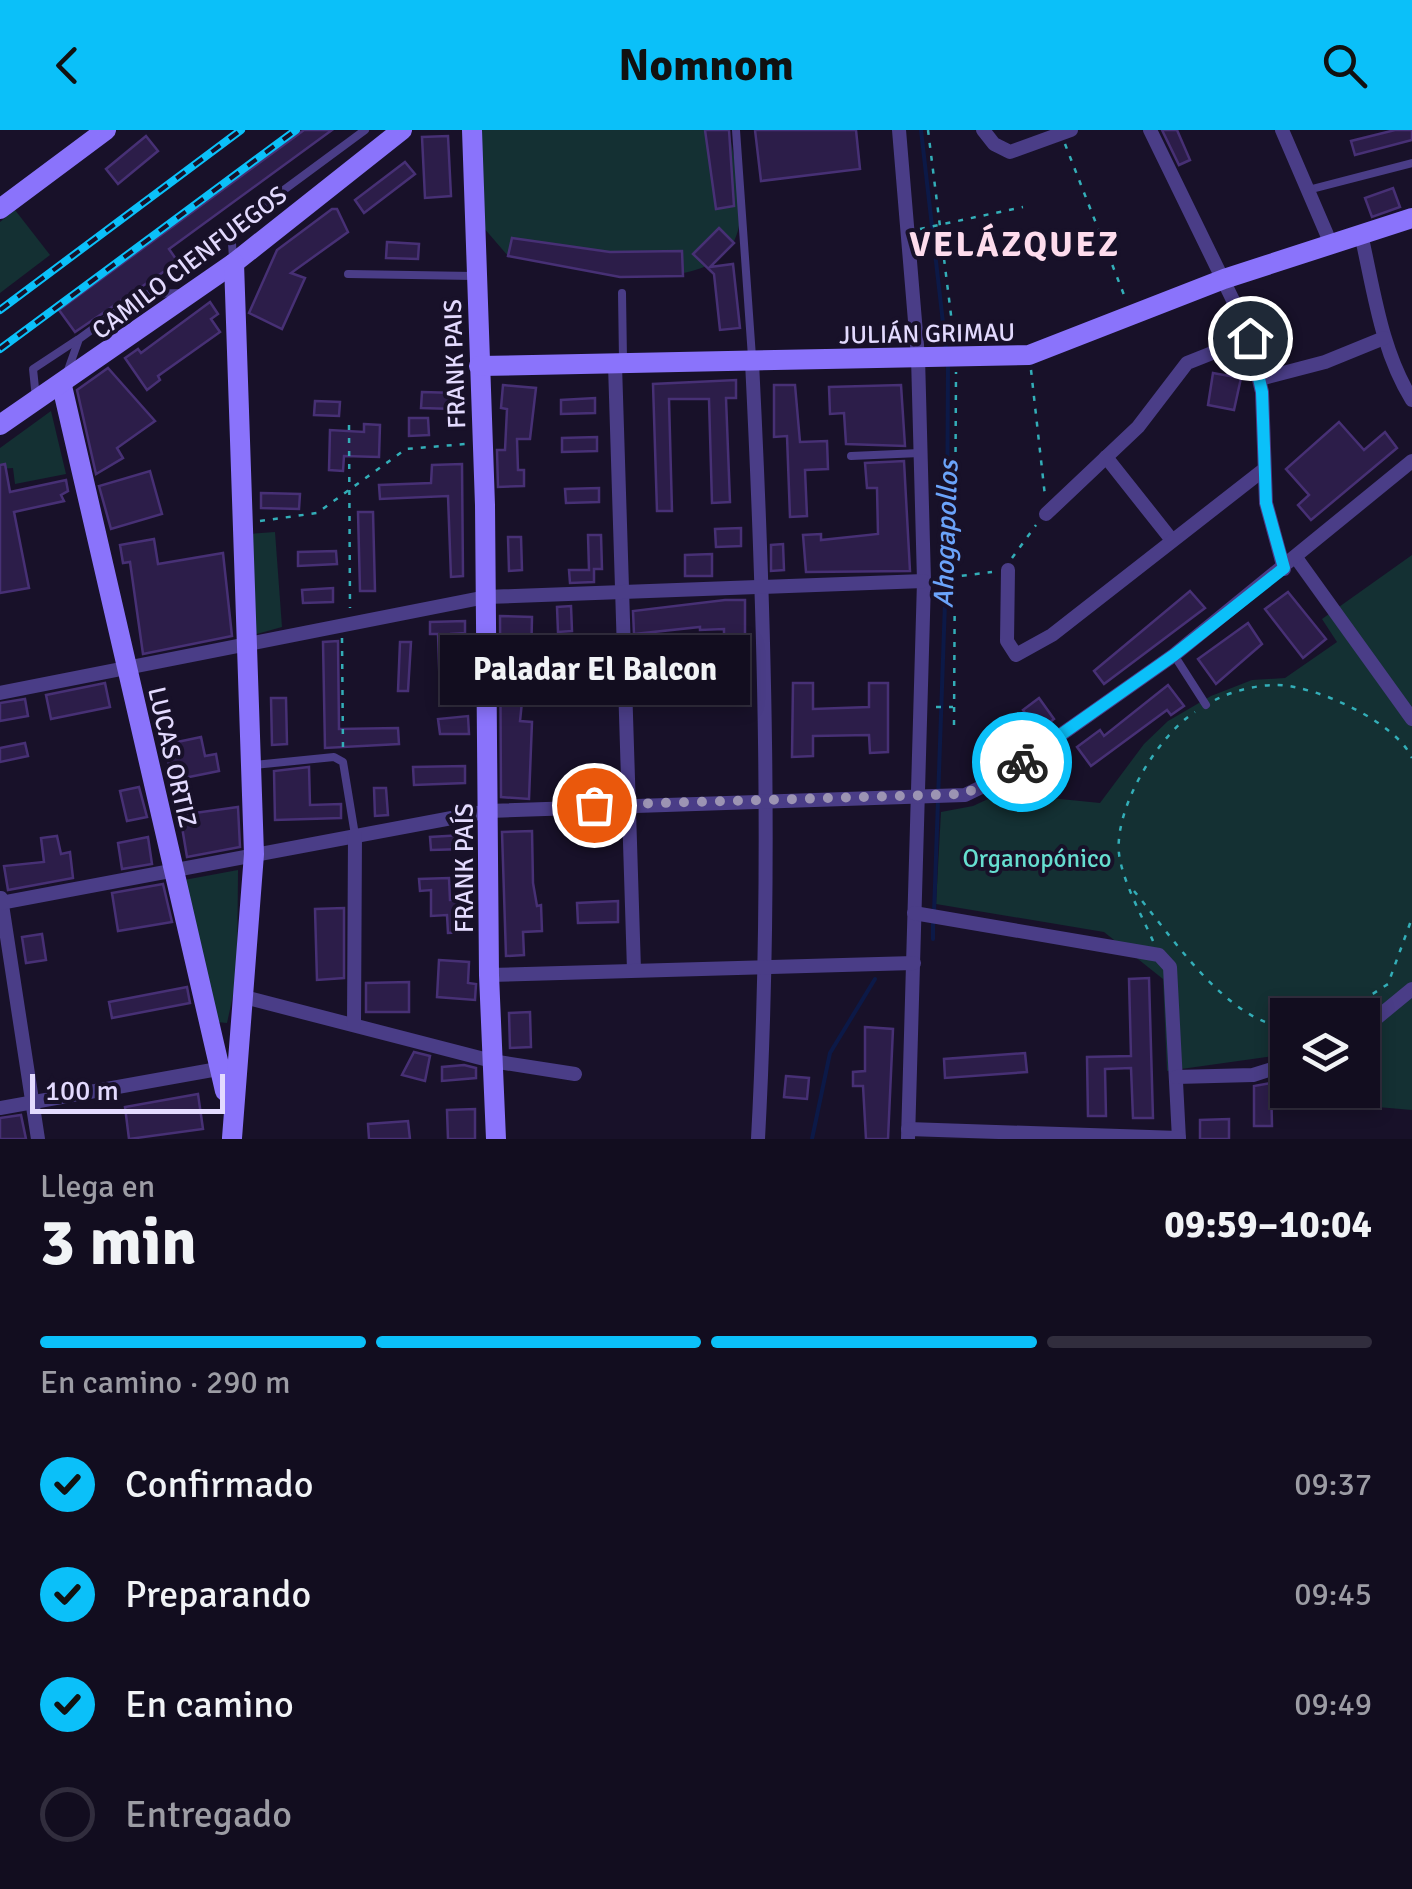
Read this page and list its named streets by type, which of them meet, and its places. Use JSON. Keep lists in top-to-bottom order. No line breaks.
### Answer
{"streets":{"main road":["CAMILO CIENFUEGOS","JULIÁN GRIMAU","FRANK PAIS","LUCAS ORTIZ","FRANK PAÍS"]},"crossings":[["CAMILO CIENFUEGOS","LUCAS ORTIZ"],["JULIÁN GRIMAU","FRANK PAIS"],["FRANK PAIS","FRANK PAÍS"]],"districts":["VELÁZQUEZ"],"water":["Ahogapollos"],"parks":["Organopónico"],"places":["Paladar El Balcon"],"scale_bar":"100 m","page":{"header":"Nomnom","bubble":"Paladar El Balcon","scale":"100 m","heading":["3 min","Llega en","09:59–10:04"],"bar":"En camino · 290 m","list":[["Confirmado","09:37"],["Preparando","09:45"],["En camino","09:49"],"Entregado"]}}
